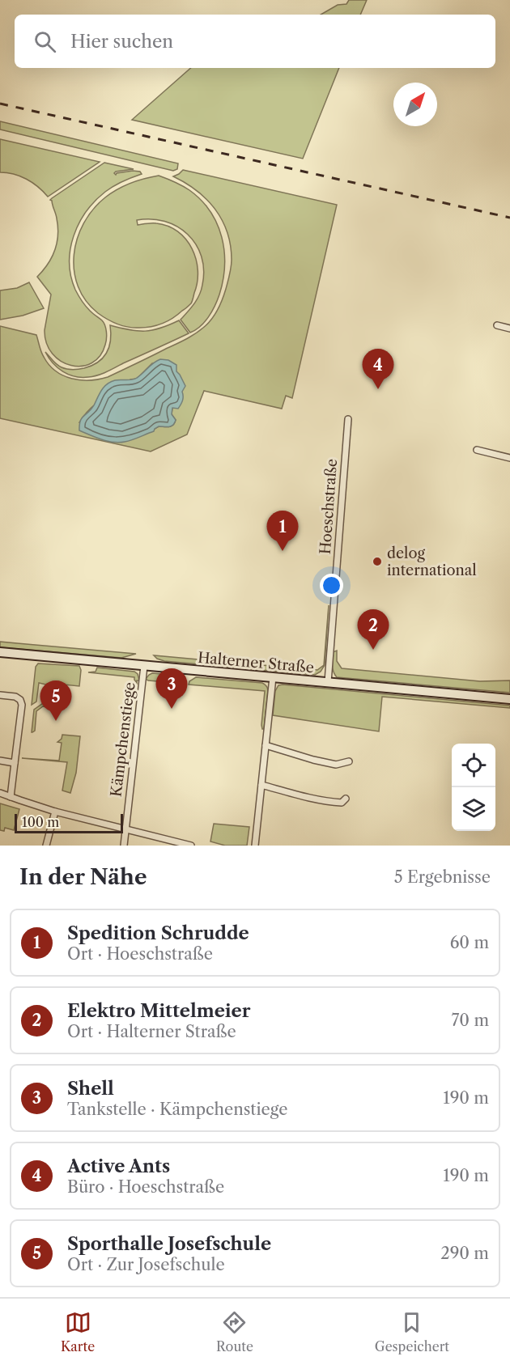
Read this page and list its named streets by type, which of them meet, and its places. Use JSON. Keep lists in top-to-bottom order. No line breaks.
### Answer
{"streets":{"main road":["Halterner Straße"],"street":["Hoeschstraße","Kämpchenstiege"]},"crossings":[["Hoeschstraße","Halterner Straße"],["Halterner Straße","Kämpchenstiege"]],"places":["delog international"],"scale_bar":"100 m","north":"top right","page":{"search":"Hier suchen","pins":["4","1","2","3","5"],"scale":"100 m","heading":["In der Nähe","5 Ergebnisse"],"list":[{"mark":"1","name":"Spedition Schrudde","note":"Ort · Hoeschstraße","value":"60 m"},{"mark":"2","name":"Elektro Mittelmeier","note":"Ort · Halterner Straße","value":"70 m"},{"mark":"3","name":"Shell","note":"Tankstelle · Kämpchenstiege","value":"190 m"},{"mark":"4","name":"Active Ants","note":"Büro · Hoeschstraße","value":"190 m"},{"mark":"5","name":"Sporthalle Josefschule","note":"Ort · Zur Josefschule","value":"290 m"}],"nav":["Karte","Route","Gespeichert"]}}
